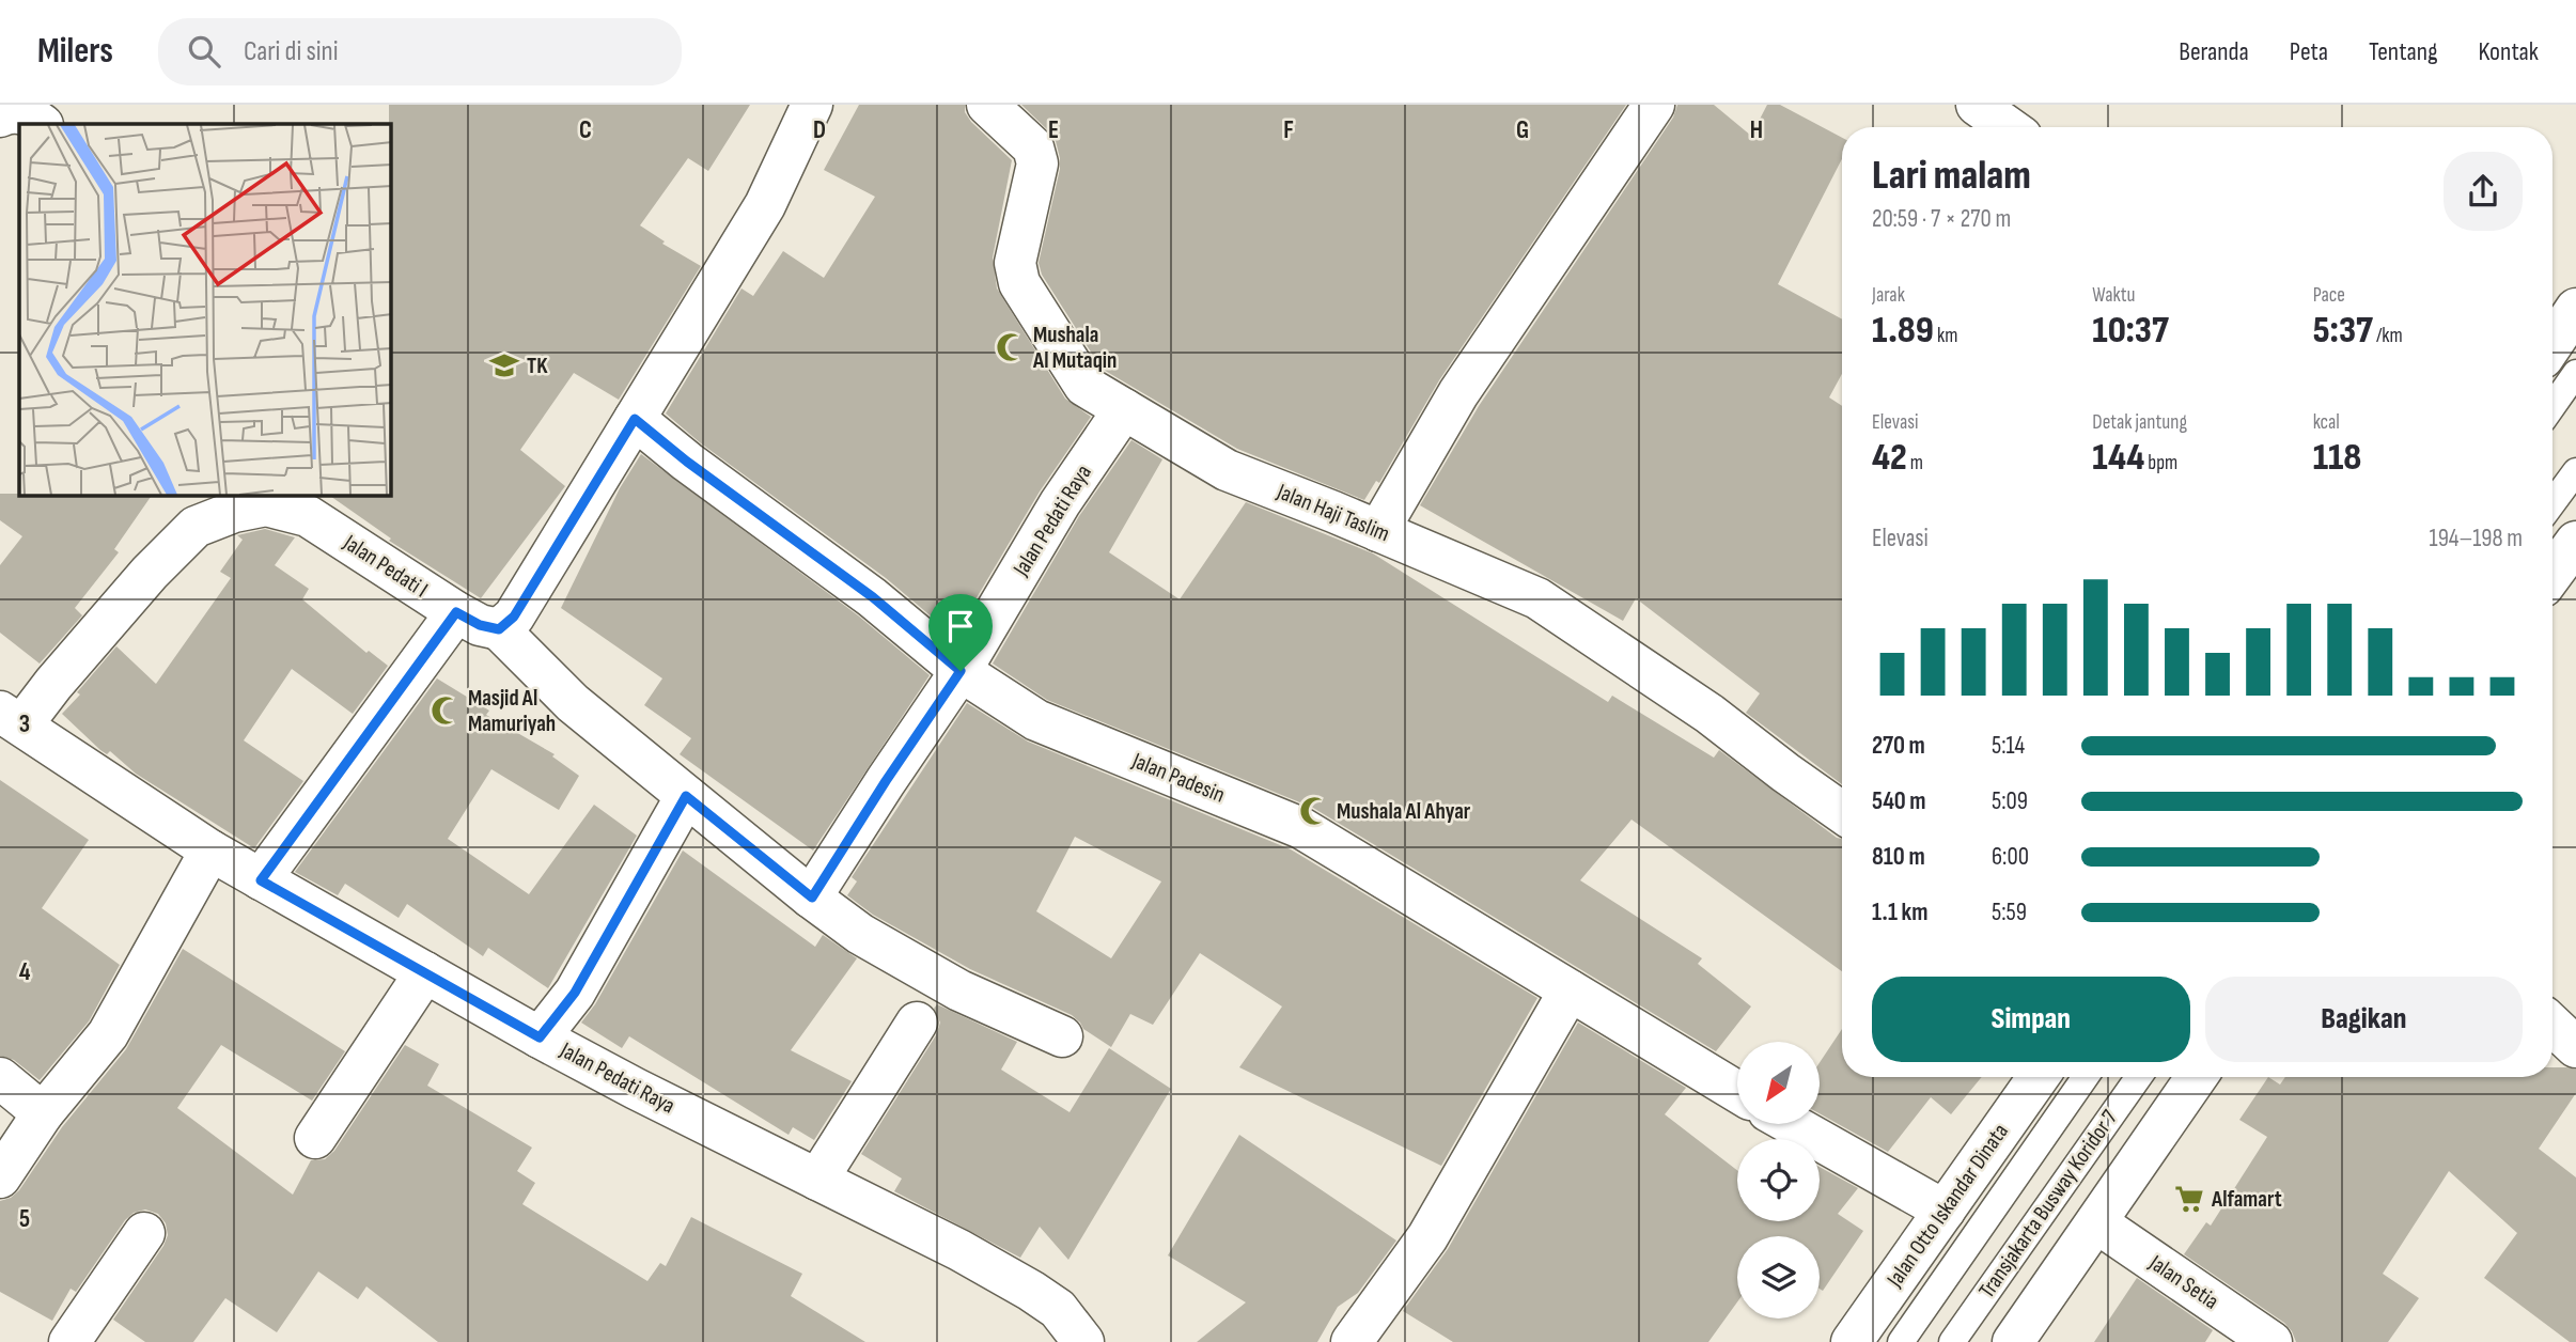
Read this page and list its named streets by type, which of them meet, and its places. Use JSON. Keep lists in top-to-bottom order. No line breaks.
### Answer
{"streets":{"street":["Jalan Haji Taslim","Jalan Pedati Raya","Jalan Pedati I","Jalan Padesin","Jalan Otto Iskandar Dinata","Jalan Setia"],"lane":["Transjakarta Busway Koridor 7"]},"crossings":[["Jalan Haji Taslim","Jalan Pedati Raya"],["Jalan Pedati Raya","Jalan Pedati I"],["Jalan Pedati Raya","Jalan Padesin"]],"places":{"mosque":["Mushala Al Mutaqin","Masjid Al Mamuriyah","Mushala Al Ahyar"],"school or university":["TK"],"supermarket":["Alfamart"]},"north":"bottom left","page":{"header":"Milers","search":"Cari di sini","nav":["Beranda","Peta","Tentang","Kontak"],"heading":["Lari malam","20:59 · 7 × 270 m"],"stats":[["Jarak","1.89 km"],["Waktu","10:37"],["Pace","5:37 /km"],["Elevasi","42 m"],["Detak jantung","144 bpm"],["kcal","118"]],"chart":["Elevasi","194–198 m"],"list":[{"name":"270 m","note":"5:14"},{"name":"540 m","note":"5:09"},{"name":"810 m","note":"6:00"},{"name":"1.1 km","note":"5:59"}],"buttons":["Simpan","Bagikan"]},"grid":{"columns":["C","D","E","F","G","H"],"rows":["3","4","5"]}}
